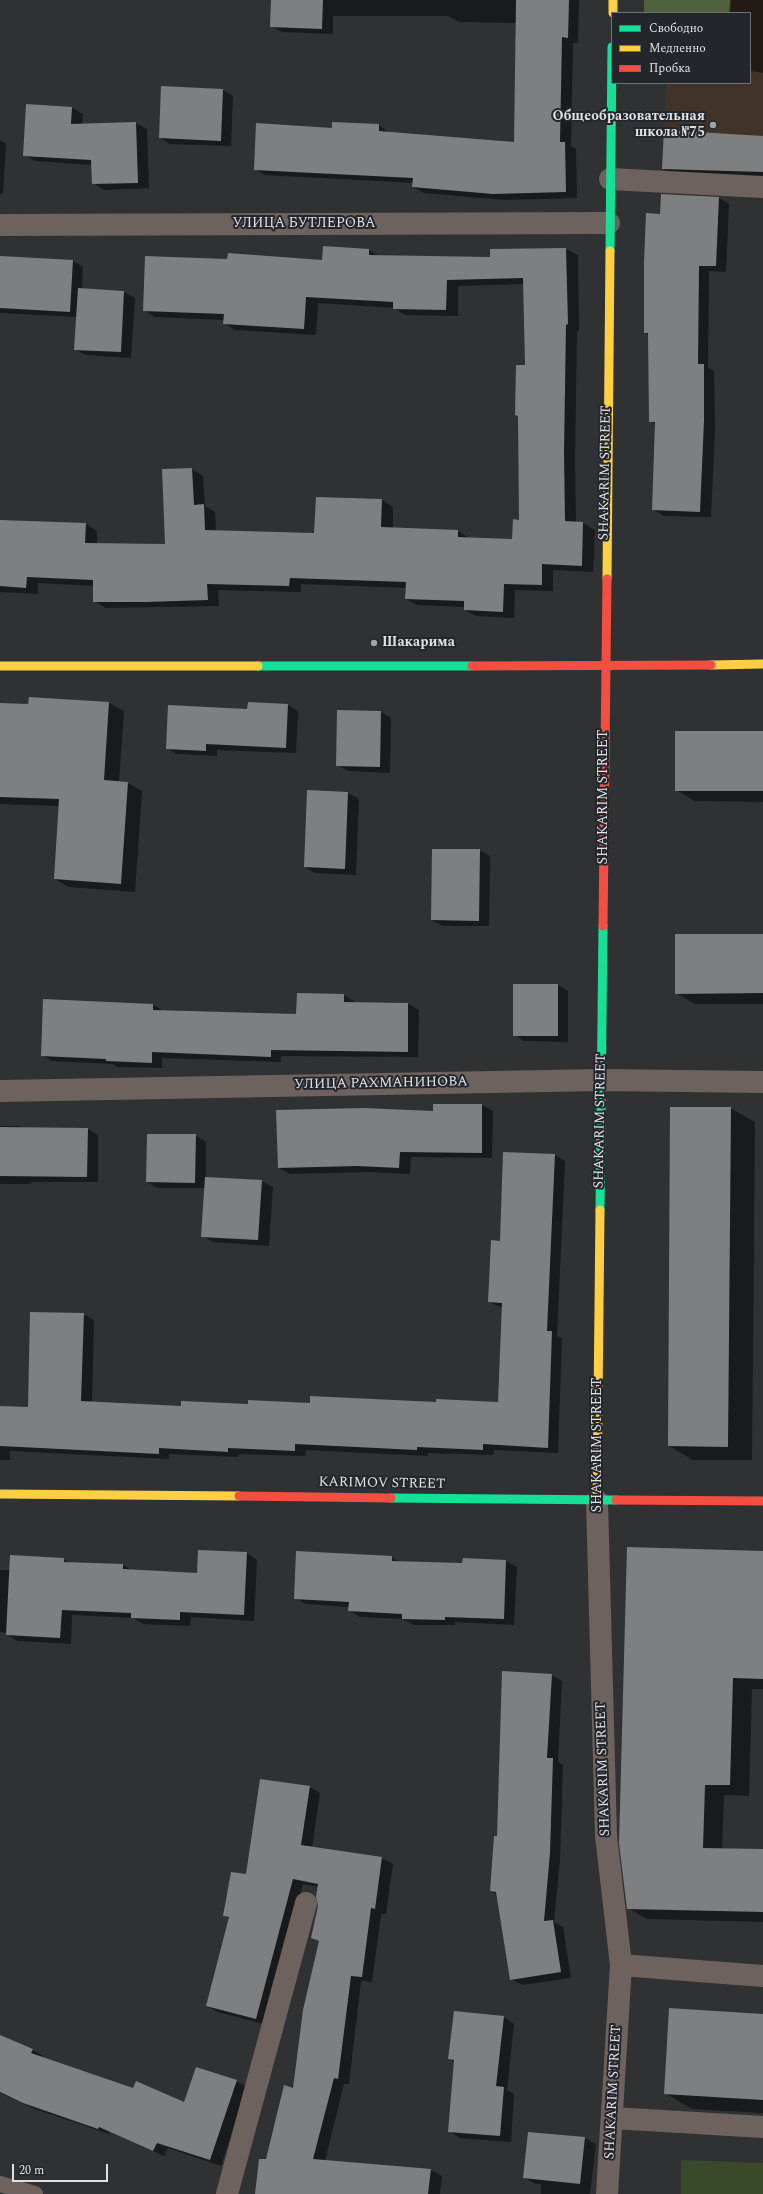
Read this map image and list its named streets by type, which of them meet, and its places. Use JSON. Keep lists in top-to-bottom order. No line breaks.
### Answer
{"streets":{"street":["УЛИЦА БУТЛЕРОВА","SHAKARIM STREET","УЛИЦА РАХМАНИНОВА","KARIMOV STREET"]},"crossings":[["УЛИЦА БУТЛЕРОВА","SHAKARIM STREET"],["SHAKARIM STREET","УЛИЦА РАХМАНИНОВА"],["SHAKARIM STREET","KARIMOV STREET"]],"places":["Общеобразовательная школа №75","Шакарима"],"legend":["Свободно","Медленно","Пробка"],"scale_bar":"20 m"}
